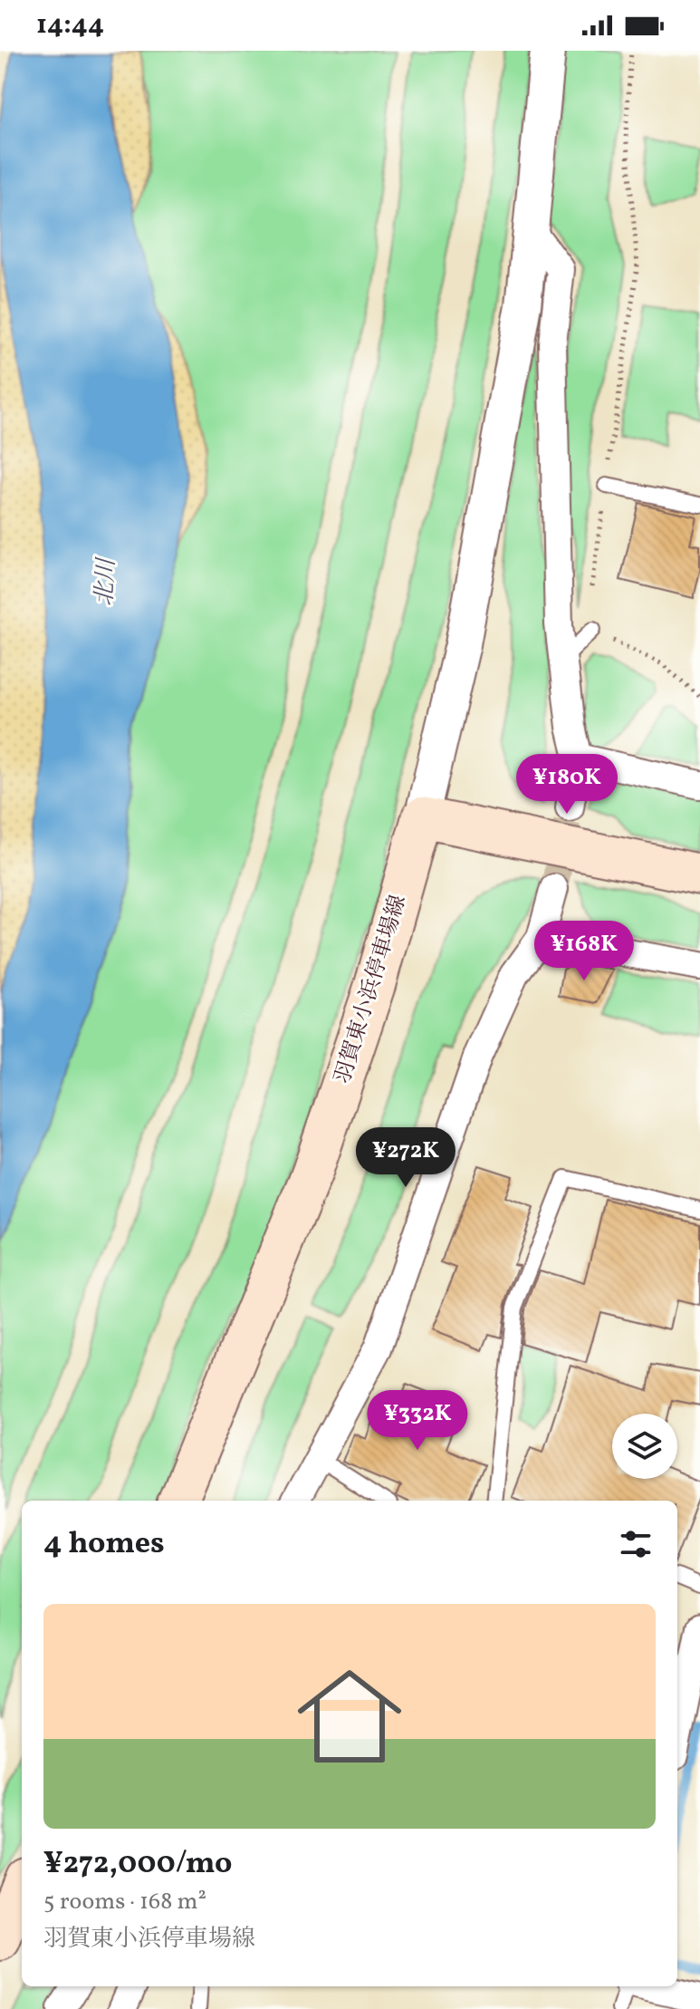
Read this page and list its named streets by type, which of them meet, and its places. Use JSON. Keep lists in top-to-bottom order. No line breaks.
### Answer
{"streets":{"main road":["羽賀東小浜停車場線"]},"water":["北川"],"page":{"status":"14:44","price":["¥180K","¥168K","¥272K","¥332K"],"heading":"4 homes","list":[{"name":"¥272,000/mo","note":"5 rooms · 168 m² · 羽賀東小浜停車場線"}]}}
